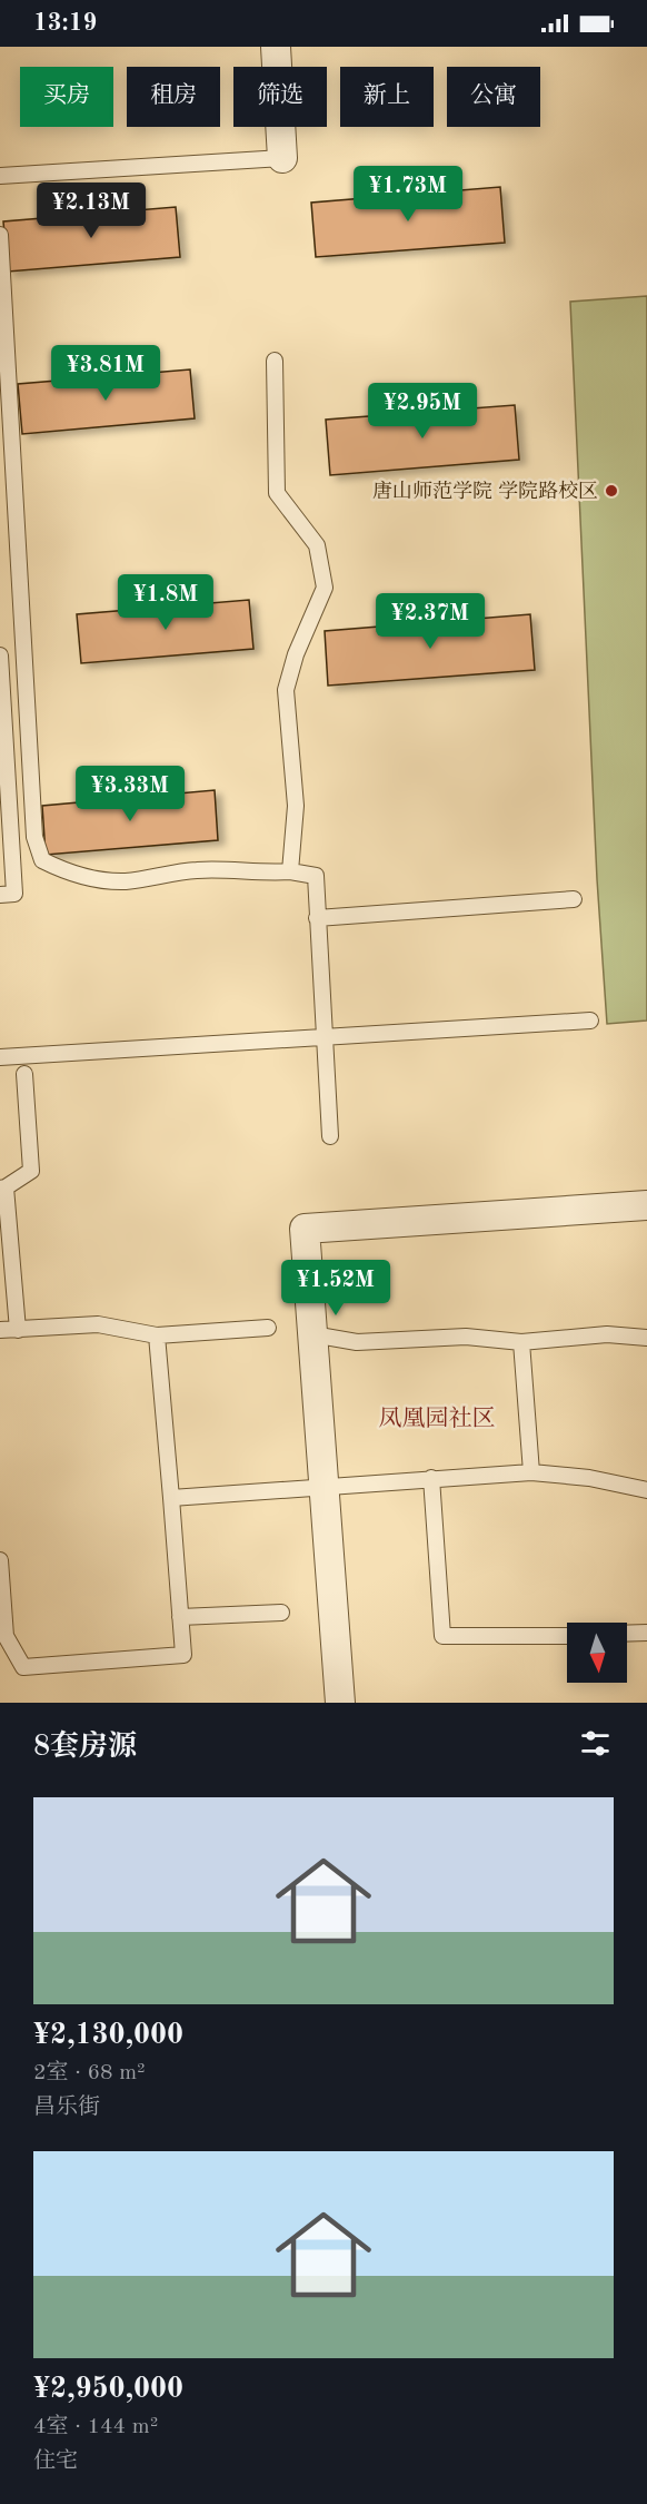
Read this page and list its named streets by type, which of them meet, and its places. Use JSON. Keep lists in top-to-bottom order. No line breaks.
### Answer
{"districts":["凤凰园社区"],"places":["唐山师范学院 学院路校区"],"north":"bottom","page":{"status":"13:19","chip":["买房","租房","筛选","新上","公寓"],"price":["¥1.73M","¥2.13M","¥3.81M","¥2.95M","¥1.8M","¥2.37M","¥3.33M","¥1.52M"],"heading":"8套房源","list":[{"name":"¥2,130,000","note":"2室 · 68 m² · 昌乐街"},{"name":"¥2,950,000","note":"4室 · 144 m² · 住宅"}]}}
